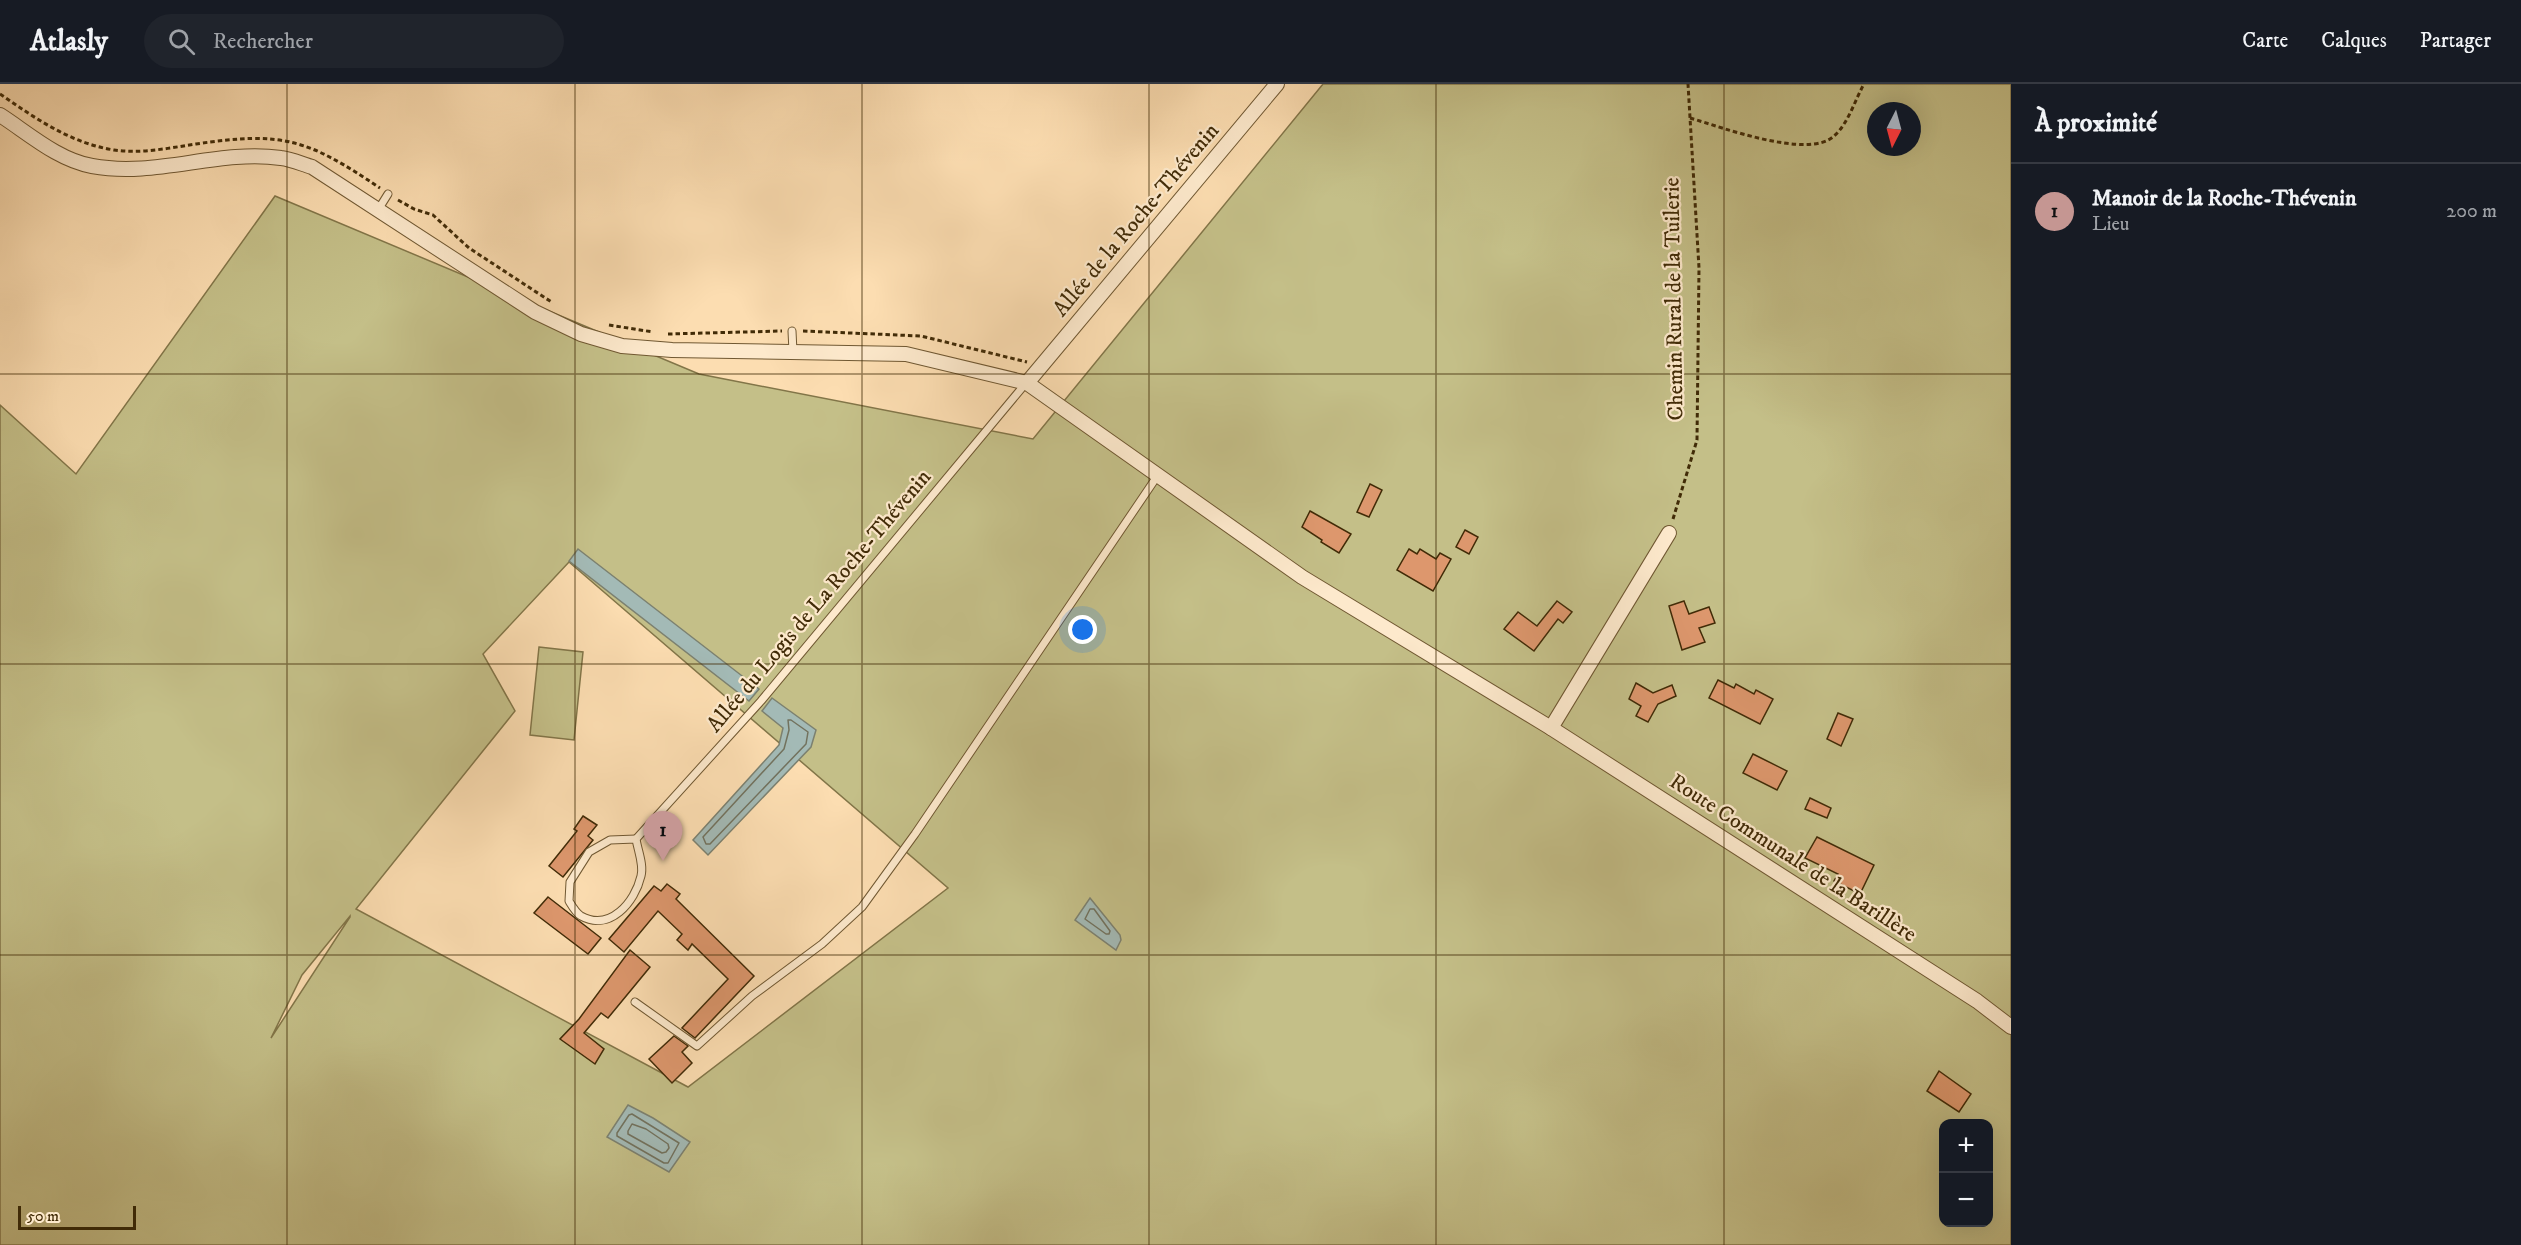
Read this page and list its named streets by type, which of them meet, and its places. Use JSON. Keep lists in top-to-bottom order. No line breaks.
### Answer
{"streets":{"street":["Allée de la Roche-Thévenin","Route Communale de la Barillère"],"lane":["Allée du Logis de La Roche-Thévenin"],"path":["Chemin Rural de la Tuilerie"]},"crossings":[["Allée de la Roche-Thévenin","Allée du Logis de La Roche-Thévenin"],["Allée de la Roche-Thévenin","Route Communale de la Barillère"],["Allée du Logis de La Roche-Thévenin","Route Communale de la Barillère"]],"scale_bar":"50 m","north":"bottom","page":{"header":"Atlasly","search":"Rechercher","nav":["Carte","Calques","Partager"],"heading":"À proximité","list":[{"mark":"1","name":"Manoir de la Roche-Thévenin","note":"Lieu","value":"200 m"}],"pins":"1","map_buttons":["+","−"],"scale":"50 m"}}
